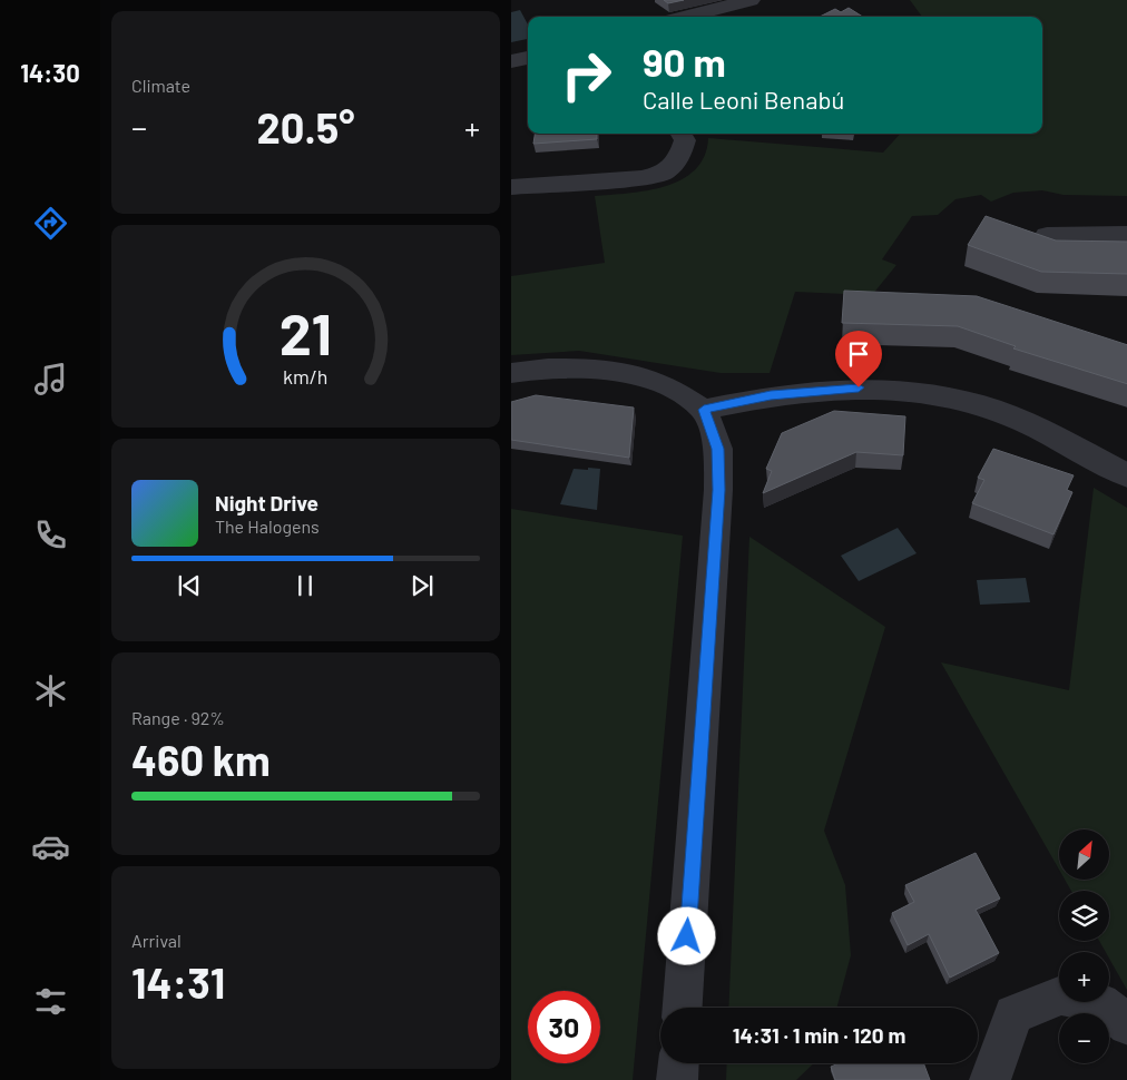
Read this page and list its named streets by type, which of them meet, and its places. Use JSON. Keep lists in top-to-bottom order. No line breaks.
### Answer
{"north":"top right","page":{"tabs":"14:30","tile":["Climate",["Range · 92%","460 km"],["Arrival","14:31"]],"turn":["90 m","Calle Leoni Benabú"],"heat":["−","20.5°","+"],"song":["Night Drive","The Halogens"],"map_buttons":["+","−"],"limit":"30","trip":"14:31 · 1 min · 120 m","gauge":["21","km/h"]}}
